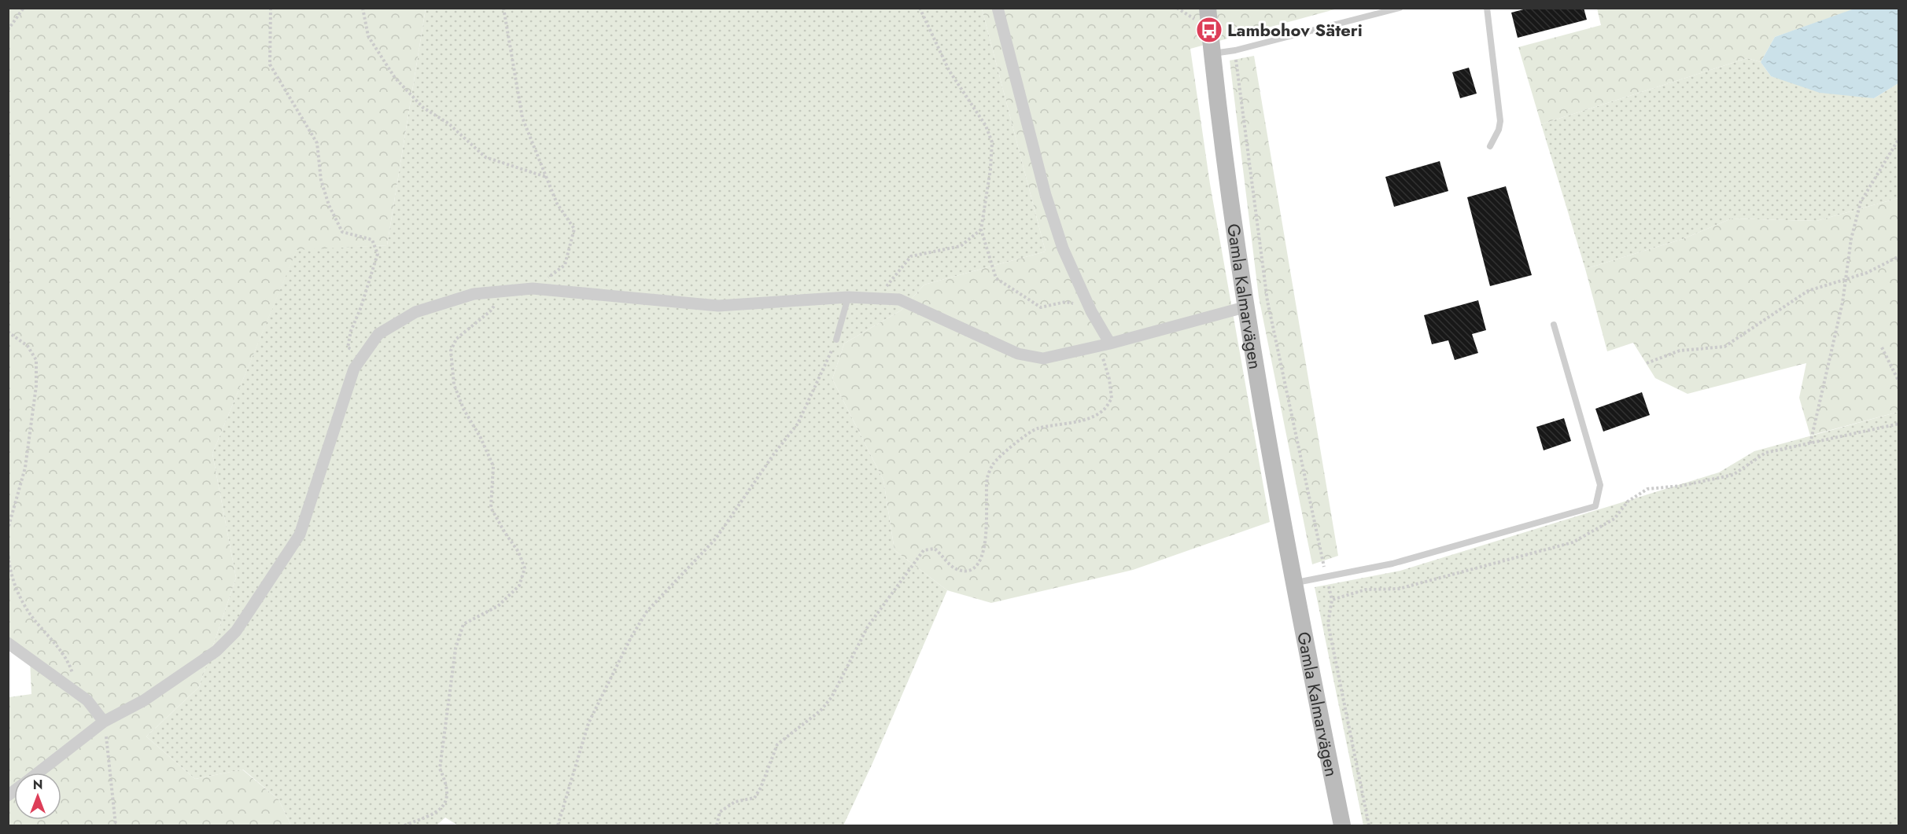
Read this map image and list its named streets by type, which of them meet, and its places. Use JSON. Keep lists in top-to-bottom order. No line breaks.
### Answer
{"streets":{"street":["Gamla Kalmarvägen"]},"places":{"bus stop":["Lambohov Säteri"]},"north":"top"}
